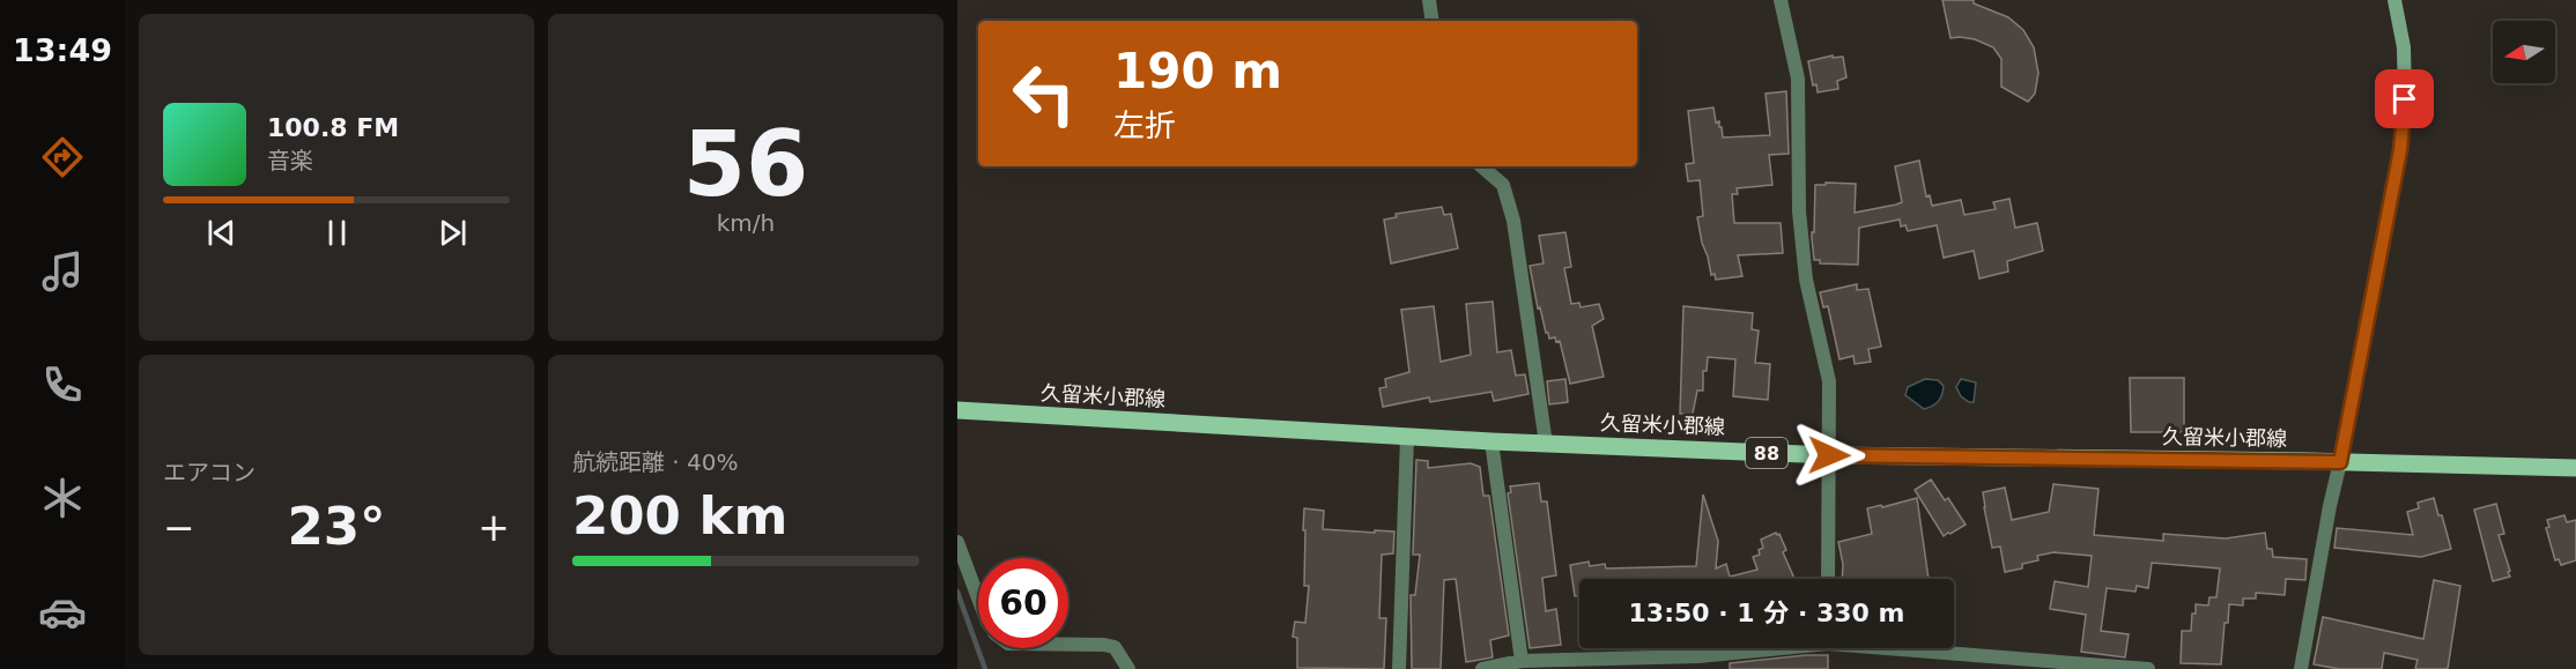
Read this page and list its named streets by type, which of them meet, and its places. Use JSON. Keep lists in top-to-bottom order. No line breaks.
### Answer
{"streets":{"main road":["久留米小郡線","88"]},"north":"left","page":{"tabs":"13:49","tile":[["56","km/h"],"エアコン",["航続距離 · 40%","200 km"]],"turn":["190 m","左折"],"song":["100.8 FM","音楽"],"heat":["−","23°","+"],"limit":"60","trip":"13:50 · 1 分 · 330 m"}}
